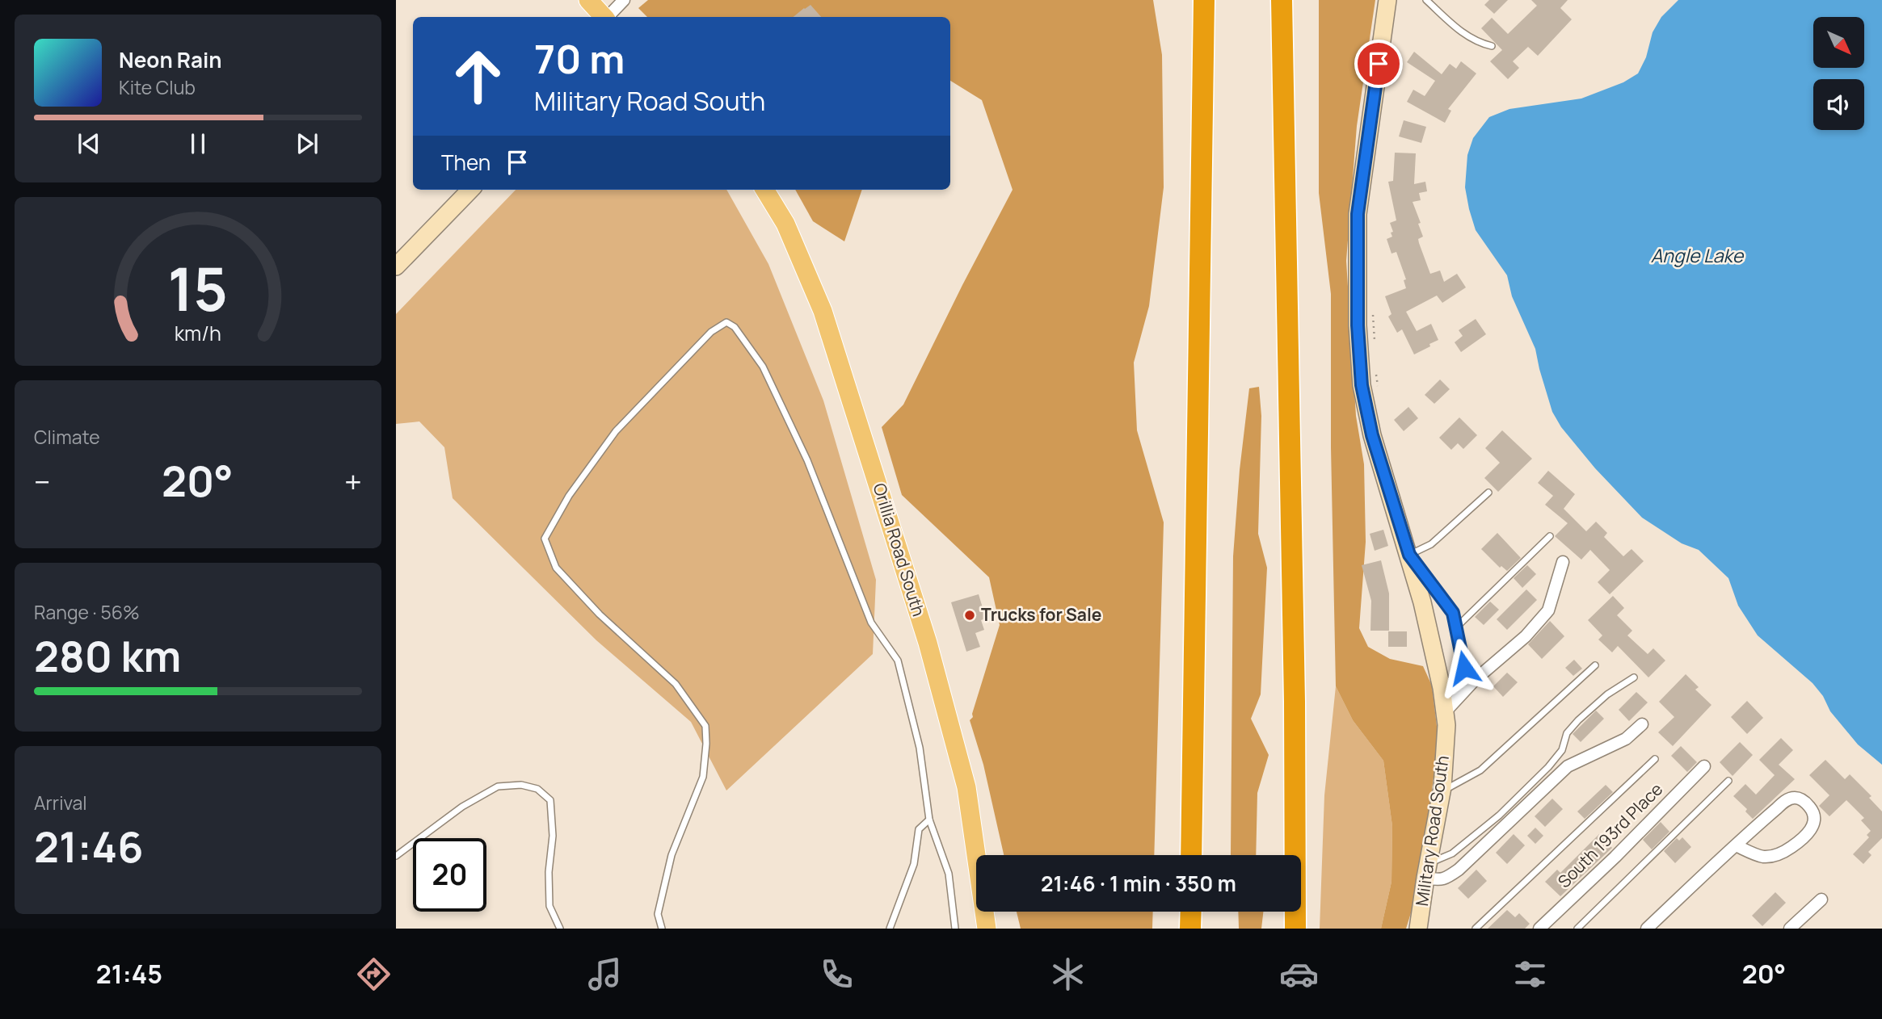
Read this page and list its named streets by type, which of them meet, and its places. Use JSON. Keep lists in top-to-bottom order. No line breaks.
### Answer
{"streets":{"main road":["Orillia Road South","Military Road South"],"street":["South 193rd Place"]},"water":["Angle Lake"],"places":["Trucks for Sale"],"north":"bottom right","page":{"turn":["70 m","Military Road South"],"song":["Neon Rain","Kite Club"],"then":"Then","tile":["Climate",["Range · 56%","280 km"],["Arrival","21:46"]],"heat":["−","20°","+"],"limit":"20","trip":"21:46 · 1 min · 350 m","tabs":["21:45","20°"],"gauge":["15","km/h"]}}
